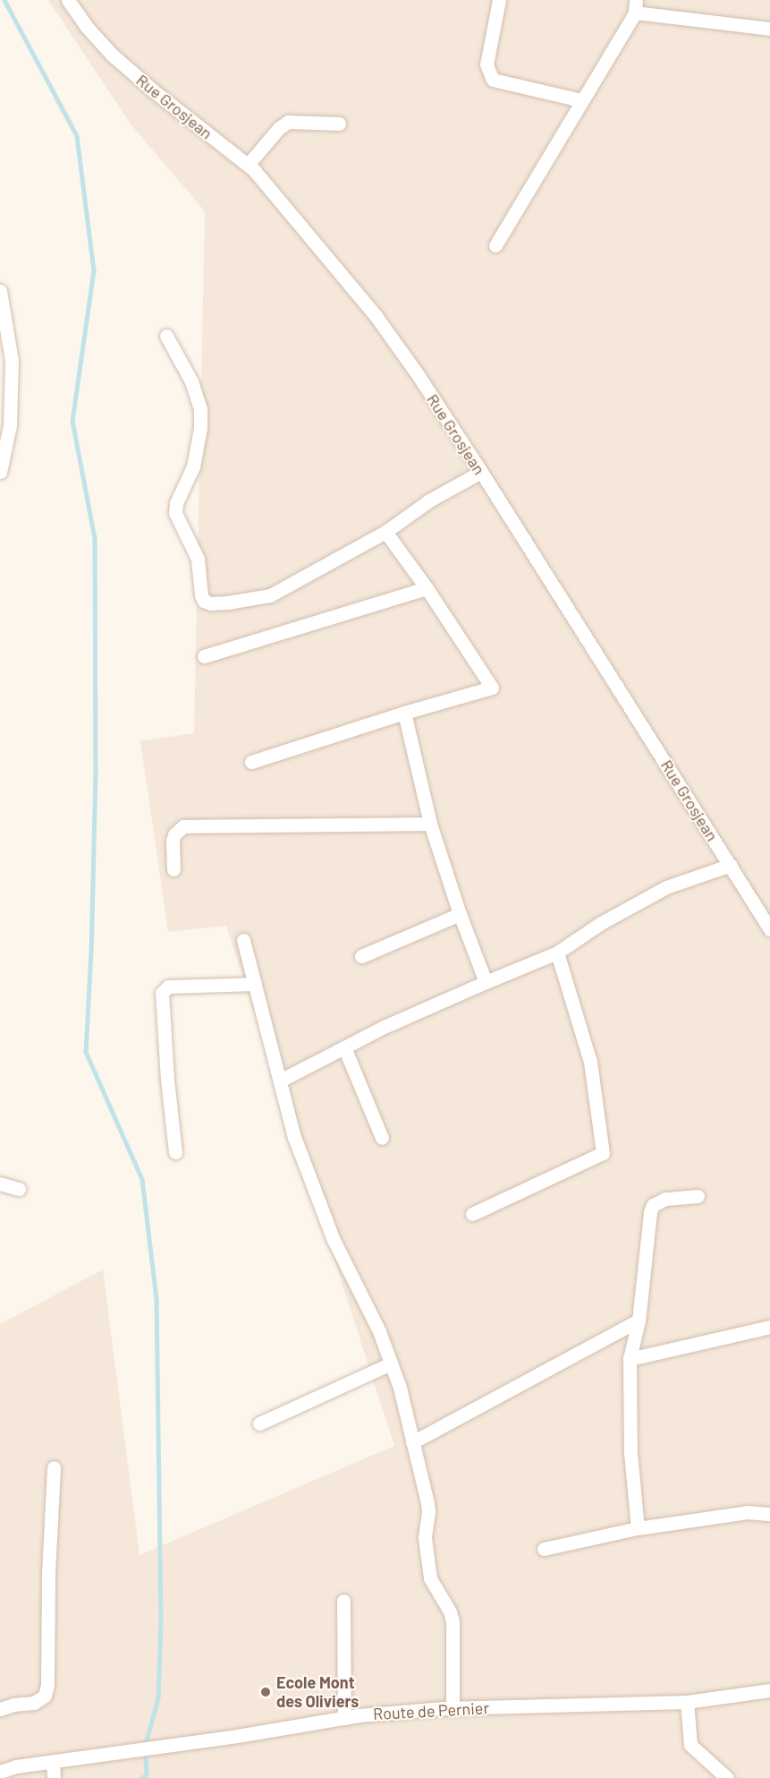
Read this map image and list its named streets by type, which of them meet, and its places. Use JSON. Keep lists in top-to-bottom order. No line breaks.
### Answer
{"streets":{"street":["Rue Grosjean","Route de Pernier"]},"places":["Ecole Mont des Oliviers"]}
